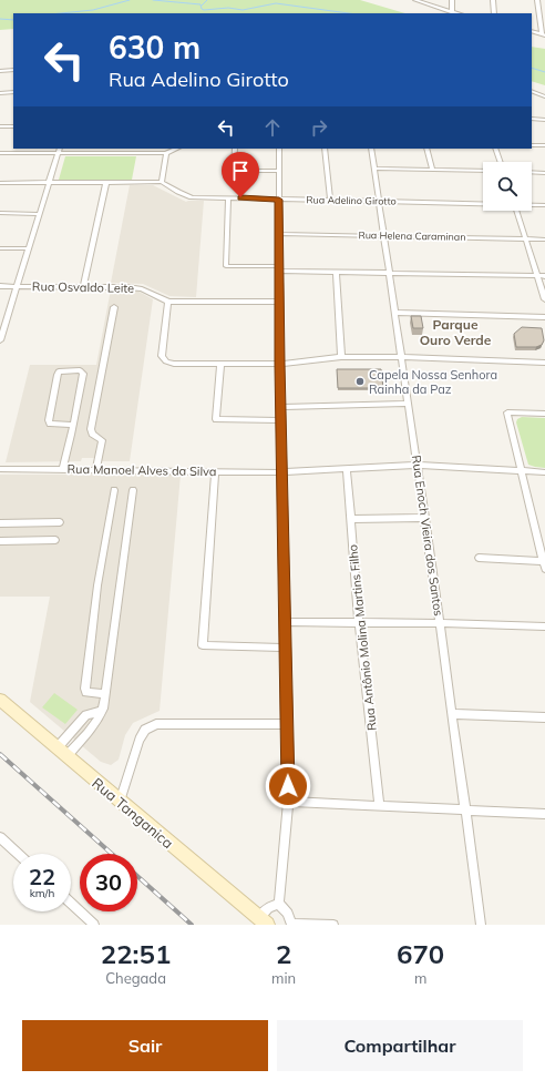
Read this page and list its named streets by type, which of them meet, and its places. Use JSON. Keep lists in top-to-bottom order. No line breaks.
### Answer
{"streets":{"street":["Rua Adelino Girotto","Rua Helena Caraminan","Rua Osvaldo Leite","Rua Manoel Alves da Silva","Rua Enoch Vieira dos Santos","Rua Antônio Molina Martins Filho","Rua Tanganica"]},"crossings":[["Rua Adelino Girotto","Rua Enoch Vieira dos Santos"],["Rua Helena Caraminan","Rua Enoch Vieira dos Santos"],["Rua Manoel Alves da Silva","Rua Enoch Vieira dos Santos"],["Rua Manoel Alves da Silva","Rua Antônio Molina Martins Filho"]],"districts":["Parque Ouro Verde"],"places":["Capela Nossa Senhora Rainha da Paz"],"page":{"turn":["630 m","Rua Adelino Girotto"],"speed":"22 km/h","limit":"30","eta":["22:51","Chegada","2","min","670","m"],"buttons":["Sair","Compartilhar"]}}
